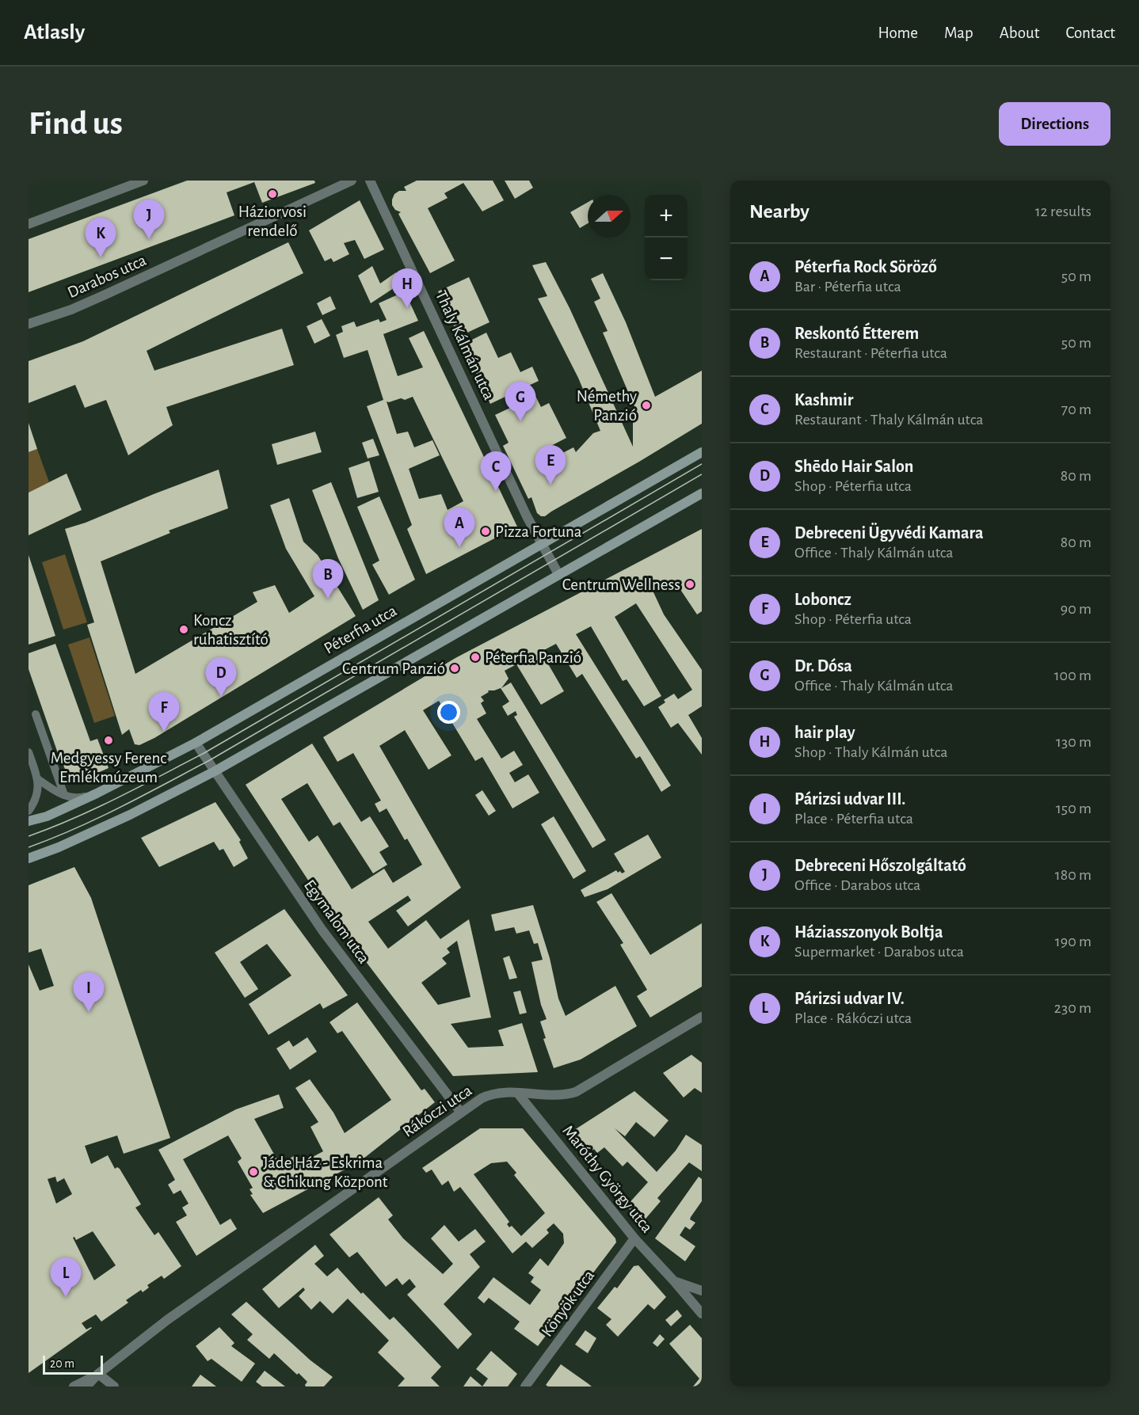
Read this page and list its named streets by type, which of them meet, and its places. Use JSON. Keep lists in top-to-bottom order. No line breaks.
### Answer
{"streets":{"street":["Darabos utca","Thaly Kálmán utca","Péterfia utca","Egymalom utca","Rákóczi utca","Maróthy György utca","Könyök utca"]},"crossings":[["Thaly Kálmán utca","Péterfia utca"],["Péterfia utca","Egymalom utca"],["Egymalom utca","Rákóczi utca"],["Rákóczi utca","Maróthy György utca"],["Maróthy György utca","Könyök utca"]],"places":["Háziorvosi rendelő","Némethy Panzió","Pizza Fortuna","Centrum Wellness","Koncz ruhatisztító","Péterfia Panzió","Centrum Panzió","Medgyessy Ferenc Emlékmúzeum","Jáde Ház - Eskrima & Chikung Központ"],"scale_bar":"20 m","north":"right","page":{"header":"Atlasly","nav":["Home","Map","About","Contact"],"buttons":"Directions","title":"Find us","heading":["Nearby","12 results"],"map_buttons":["+","−"],"pins":["J","K","H","G","E","C","A","B","D","F","I","L"],"list":[{"mark":"A","name":"Péterfia Rock Söröző","note":"Bar · Péterfia utca","value":"50 m"},{"mark":"B","name":"Reskontó Étterem","note":"Restaurant · Péterfia utca","value":"50 m"},{"mark":"C","name":"Kashmir","note":"Restaurant · Thaly Kálmán utca","value":"70 m"},{"mark":"D","name":"Shēdo Hair Salon","note":"Shop · Péterfia utca","value":"80 m"},{"mark":"E","name":"Debreceni Ügyvédi Kamara","note":"Office · Thaly Kálmán utca","value":"80 m"},{"mark":"F","name":"Loboncz","note":"Shop · Péterfia utca","value":"90 m"},{"mark":"G","name":"Dr. Dósa","note":"Office · Thaly Kálmán utca","value":"100 m"},{"mark":"H","name":"hair play","note":"Shop · Thaly Kálmán utca","value":"130 m"},{"mark":"I","name":"Párizsi udvar III.","note":"Place · Péterfia utca","value":"150 m"},{"mark":"J","name":"Debreceni Hőszolgáltató","note":"Office · Darabos utca","value":"180 m"},{"mark":"K","name":"Háziasszonyok Boltja","note":"Supermarket · Darabos utca","value":"190 m"},{"mark":"L","name":"Párizsi udvar IV.","note":"Place · Rákóczi utca","value":"230 m"}],"scale":"20 m"}}
